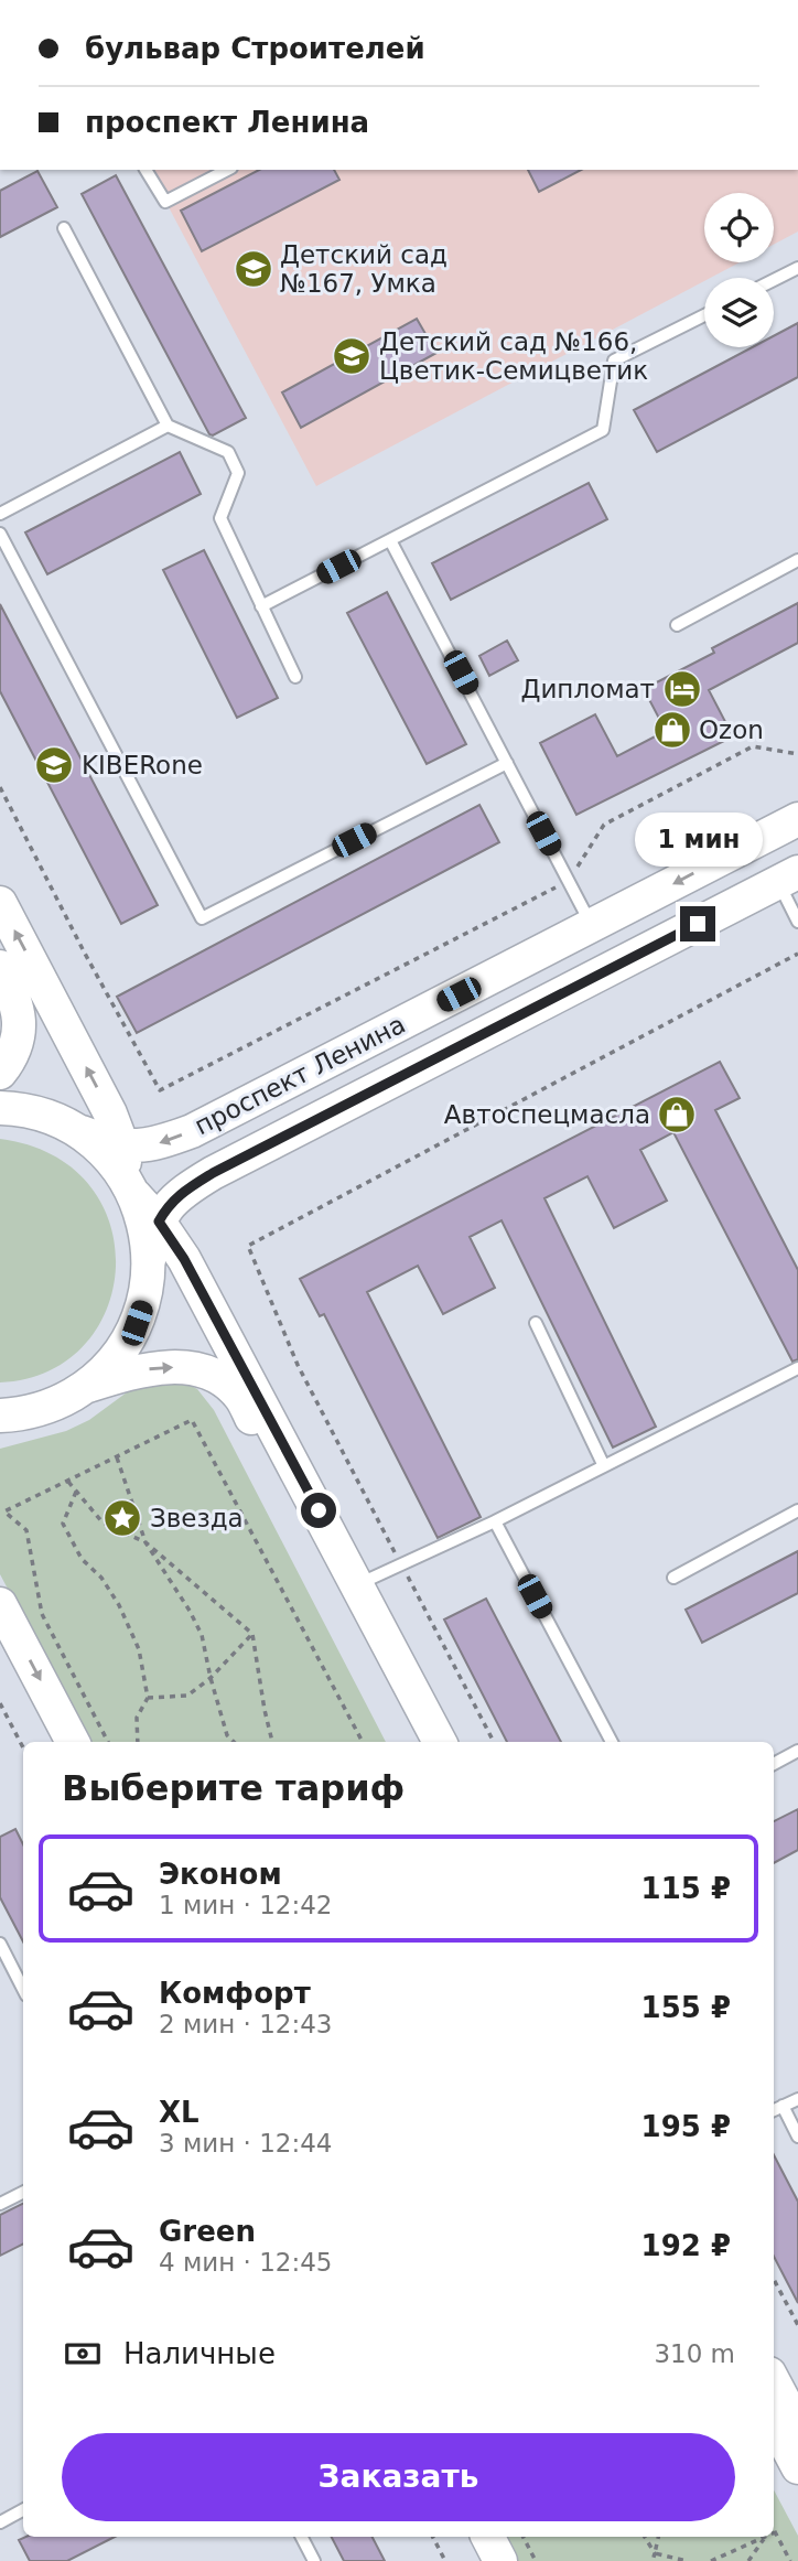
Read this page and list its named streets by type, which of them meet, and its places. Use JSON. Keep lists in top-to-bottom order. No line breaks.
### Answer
{"streets":{"main road":["проспект Ленина"]},"places":{"school or university":["Детский сад №167, Умка","Детский сад №166, Цветик-Семицветик","KIBERone"],"hotel":["Дипломат"],"shop":["Ozon","Автоспецмасла"],"place":["Звезда"]},"page":{"banner":["бульвар Строителей","проспект Ленина"],"bubble":"1 мин","heading":"Выберите тариф","list":[{"name":"Эконом","note":"1 мин · 12:42","value":"115 ₽"},{"name":"Комфорт","note":"2 мин · 12:43","value":"155 ₽"},{"name":"XL","note":"3 мин · 12:44","value":"195 ₽"},{"name":"Green","note":"4 мин · 12:45","value":"192 ₽"}],"pay":["Наличные","310 m"],"buttons":"Заказать"}}
